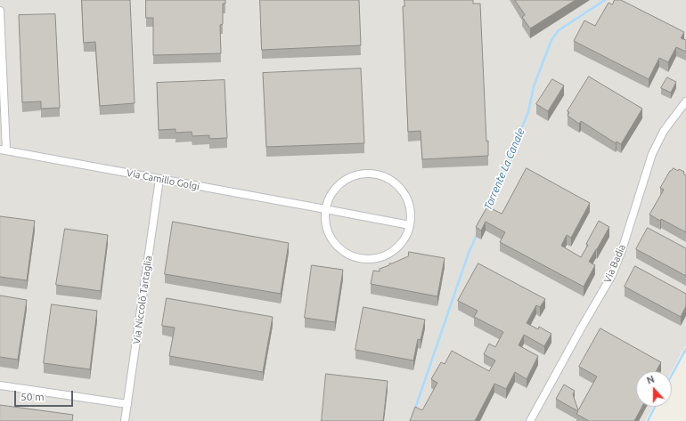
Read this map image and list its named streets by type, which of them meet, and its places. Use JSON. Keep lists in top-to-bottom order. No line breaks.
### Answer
{"streets":{"street":["Via Camillo Golgi","Via Badia","Via Niccolò Tartaglia"]},"crossings":[["Via Camillo Golgi","Via Niccolò Tartaglia"]],"water":["Torrente La Canale"],"scale_bar":"50 m","north":"top"}
